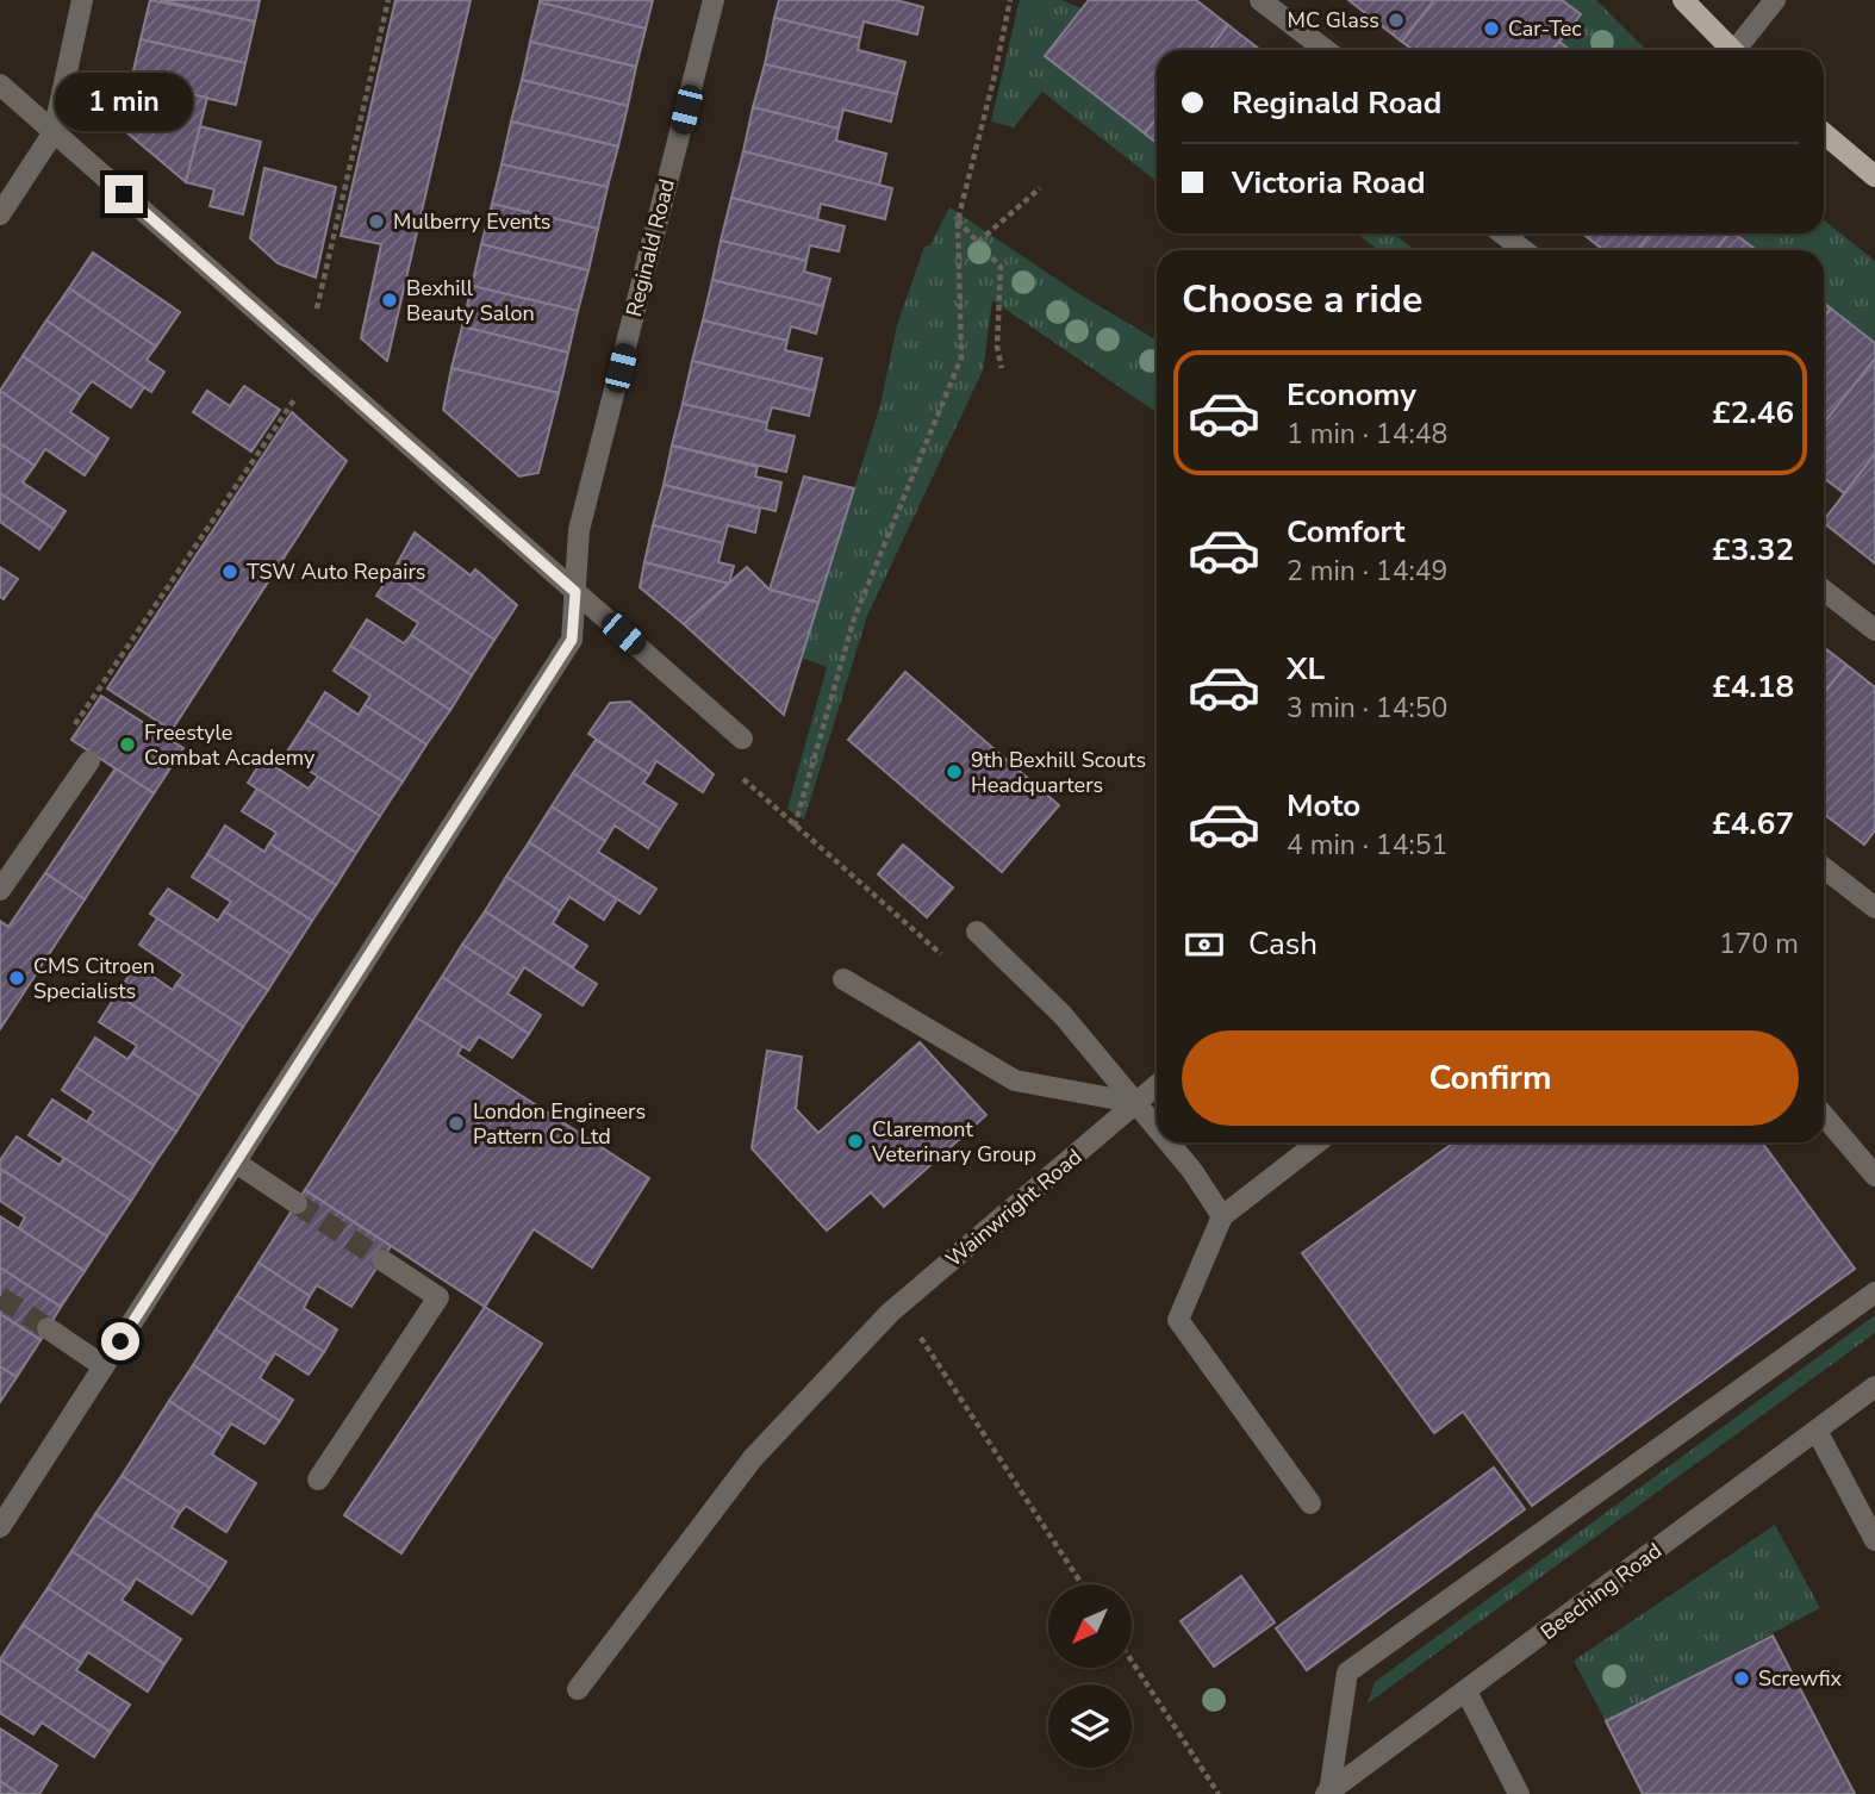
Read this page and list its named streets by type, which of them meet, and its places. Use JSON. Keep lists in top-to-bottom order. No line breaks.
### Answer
{"streets":{"street":["Reginald Road","Wainwright Road","Beeching Road"]},"places":["MC Glass","Car-Tec","Mulberry Events","Bexhill Beauty Salon","TSW Auto Repairs","Freestyle Combat Academy","9th Bexhill Scouts Headquarters","CMS Citroen Specialists","London Engineers Pattern Co Ltd","Claremont Veterinary Group","Screwfix"],"north":"bottom left","page":{"banner":["Reginald Road","Victoria Road"],"bubble":"1 min","heading":"Choose a ride","list":[{"name":"Economy","note":"1 min · 14:48","value":"£2.46"},{"name":"Comfort","note":"2 min · 14:49","value":"£3.32"},{"name":"XL","note":"3 min · 14:50","value":"£4.18"},{"name":"Moto","note":"4 min · 14:51","value":"£4.67"}],"pay":["Cash","170 m"],"buttons":"Confirm"}}
